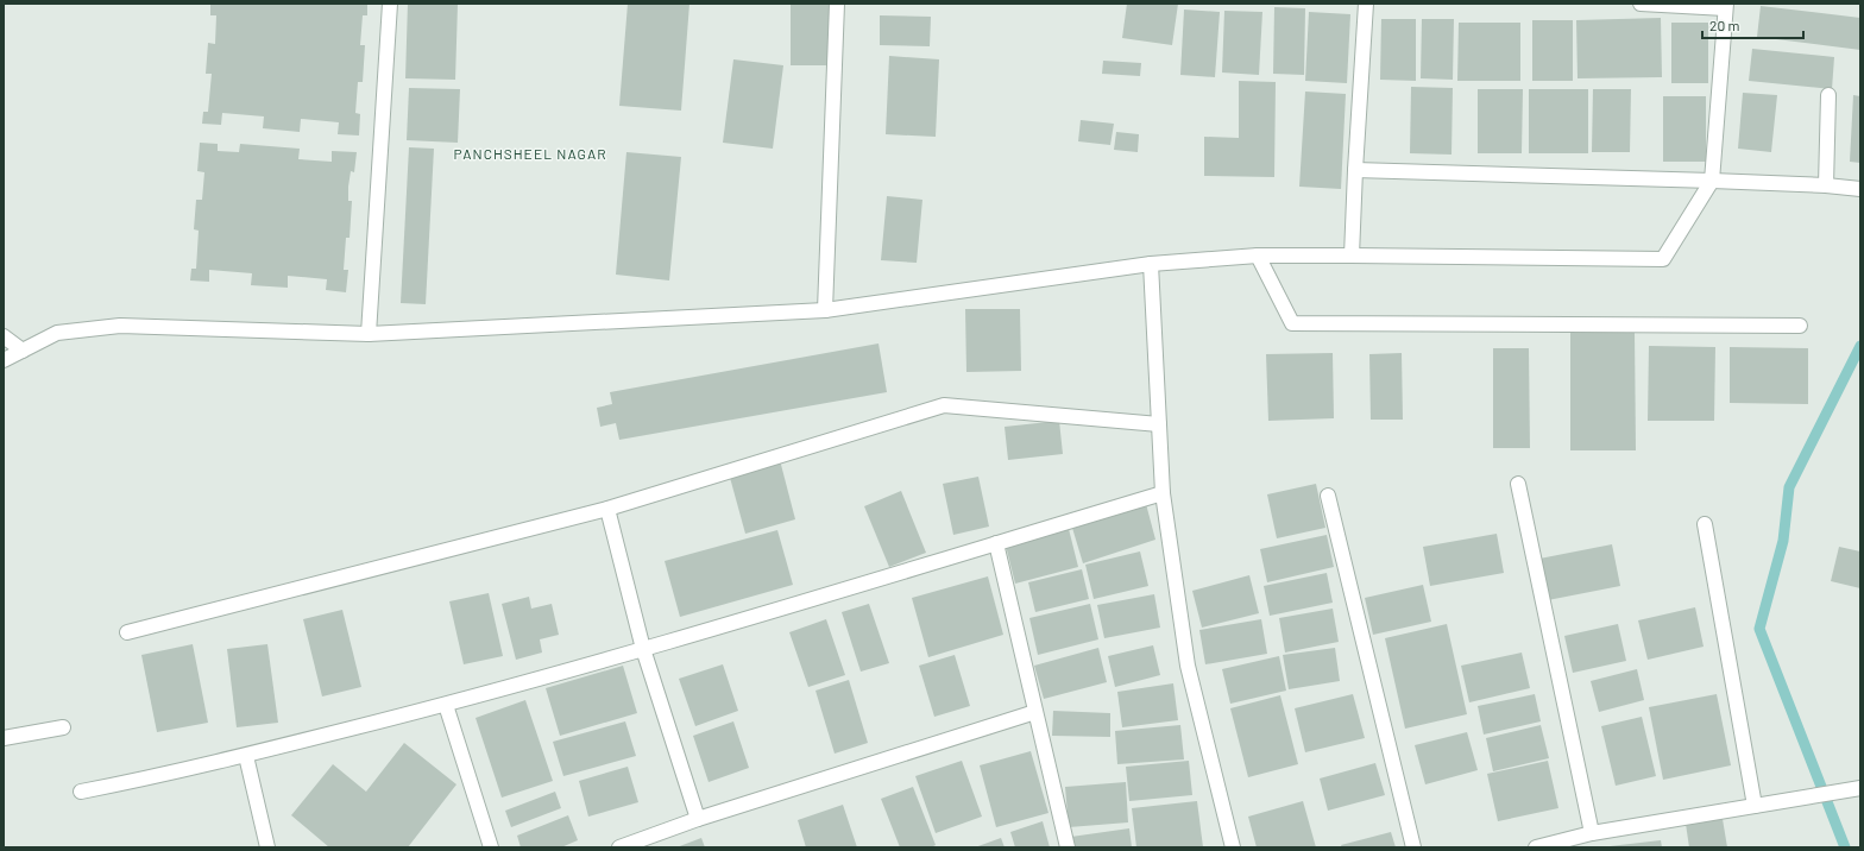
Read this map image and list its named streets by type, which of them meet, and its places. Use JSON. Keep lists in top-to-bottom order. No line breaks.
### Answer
{"districts":["PANCHSHEEL NAGAR"],"scale_bar":"20 m"}
